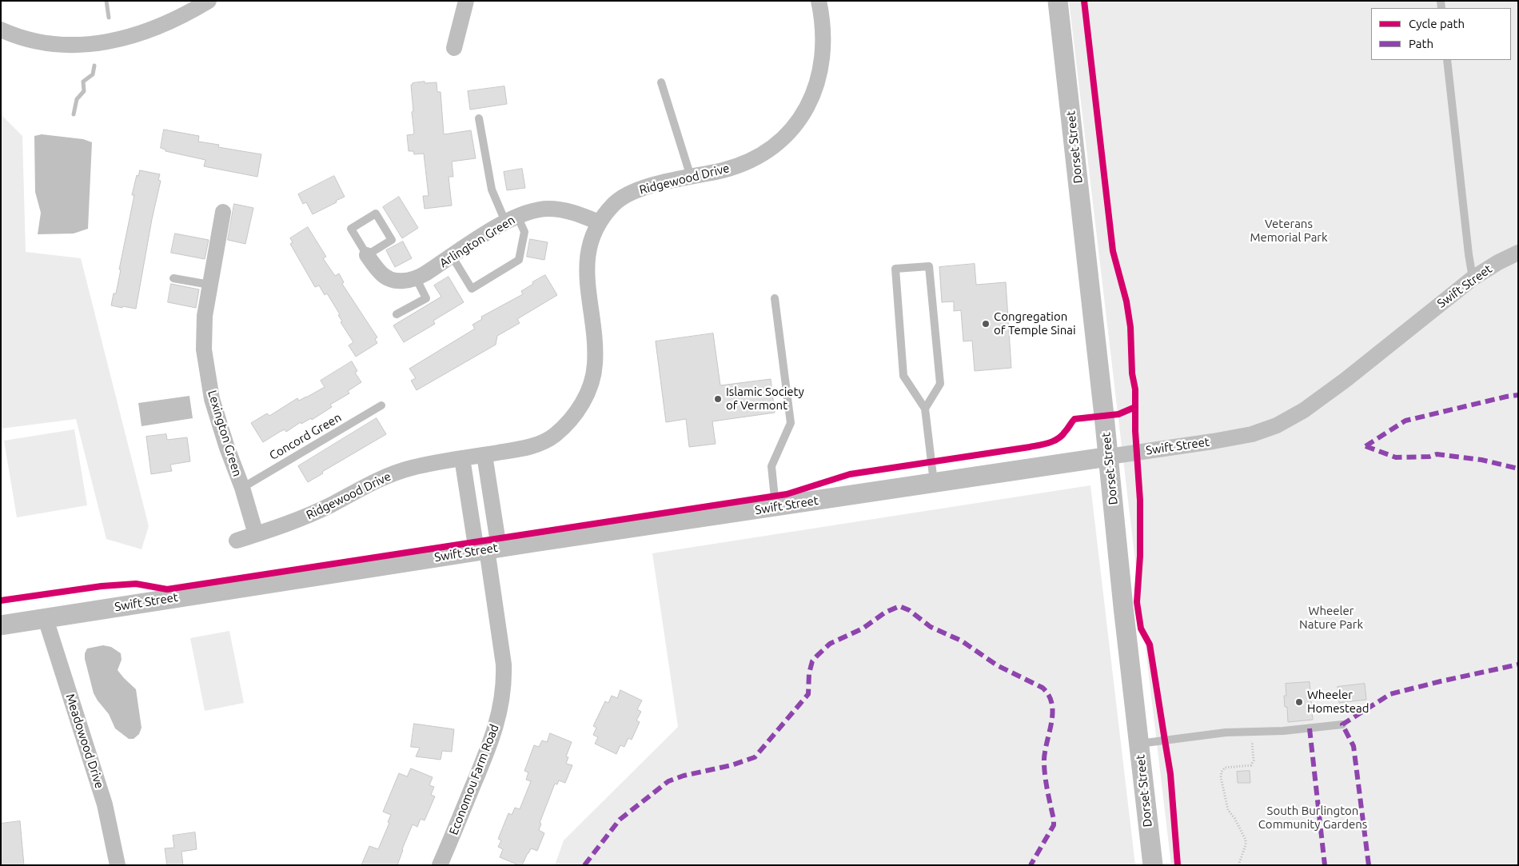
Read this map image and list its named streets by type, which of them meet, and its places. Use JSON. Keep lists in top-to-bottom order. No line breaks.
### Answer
{"streets":{"street":["Dorset Street","Ridgewood Drive","Arlington Green","Swift Street","Lexington Green","Meadowood Drive","Economou Farm Road"],"lane":["Concord Green"]},"crossings":[["Dorset Street","Swift Street"],["Ridgewood Drive","Arlington Green"],["Ridgewood Drive","Lexington Green"],["Swift Street","Meadowood Drive"],["Swift Street","Economou Farm Road"],["Lexington Green","Concord Green"]],"parks":["Veterans Memorial Park","Wheeler Nature Park","South Burlington Community Gardens"],"places":["Congregation of Temple Sinai","Islamic Society of Vermont","Wheeler Homestead"],"legend":["Cycle path","Path"]}
